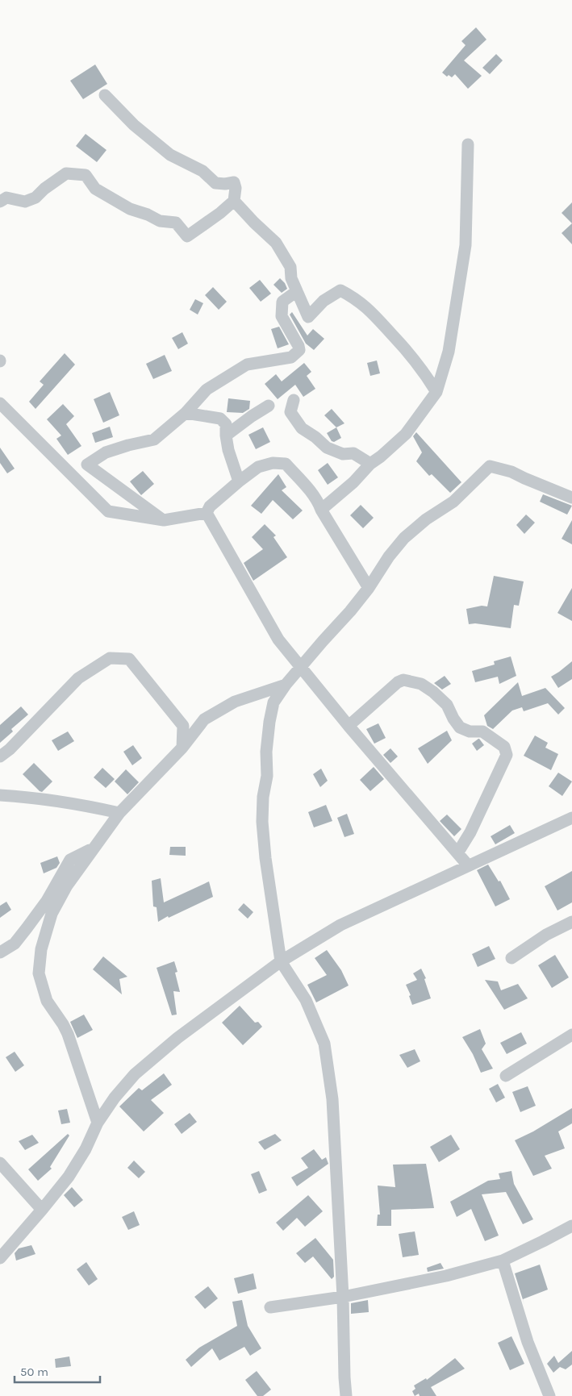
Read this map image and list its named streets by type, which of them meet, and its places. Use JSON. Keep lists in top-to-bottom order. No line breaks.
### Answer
{"scale_bar":"50 m"}
